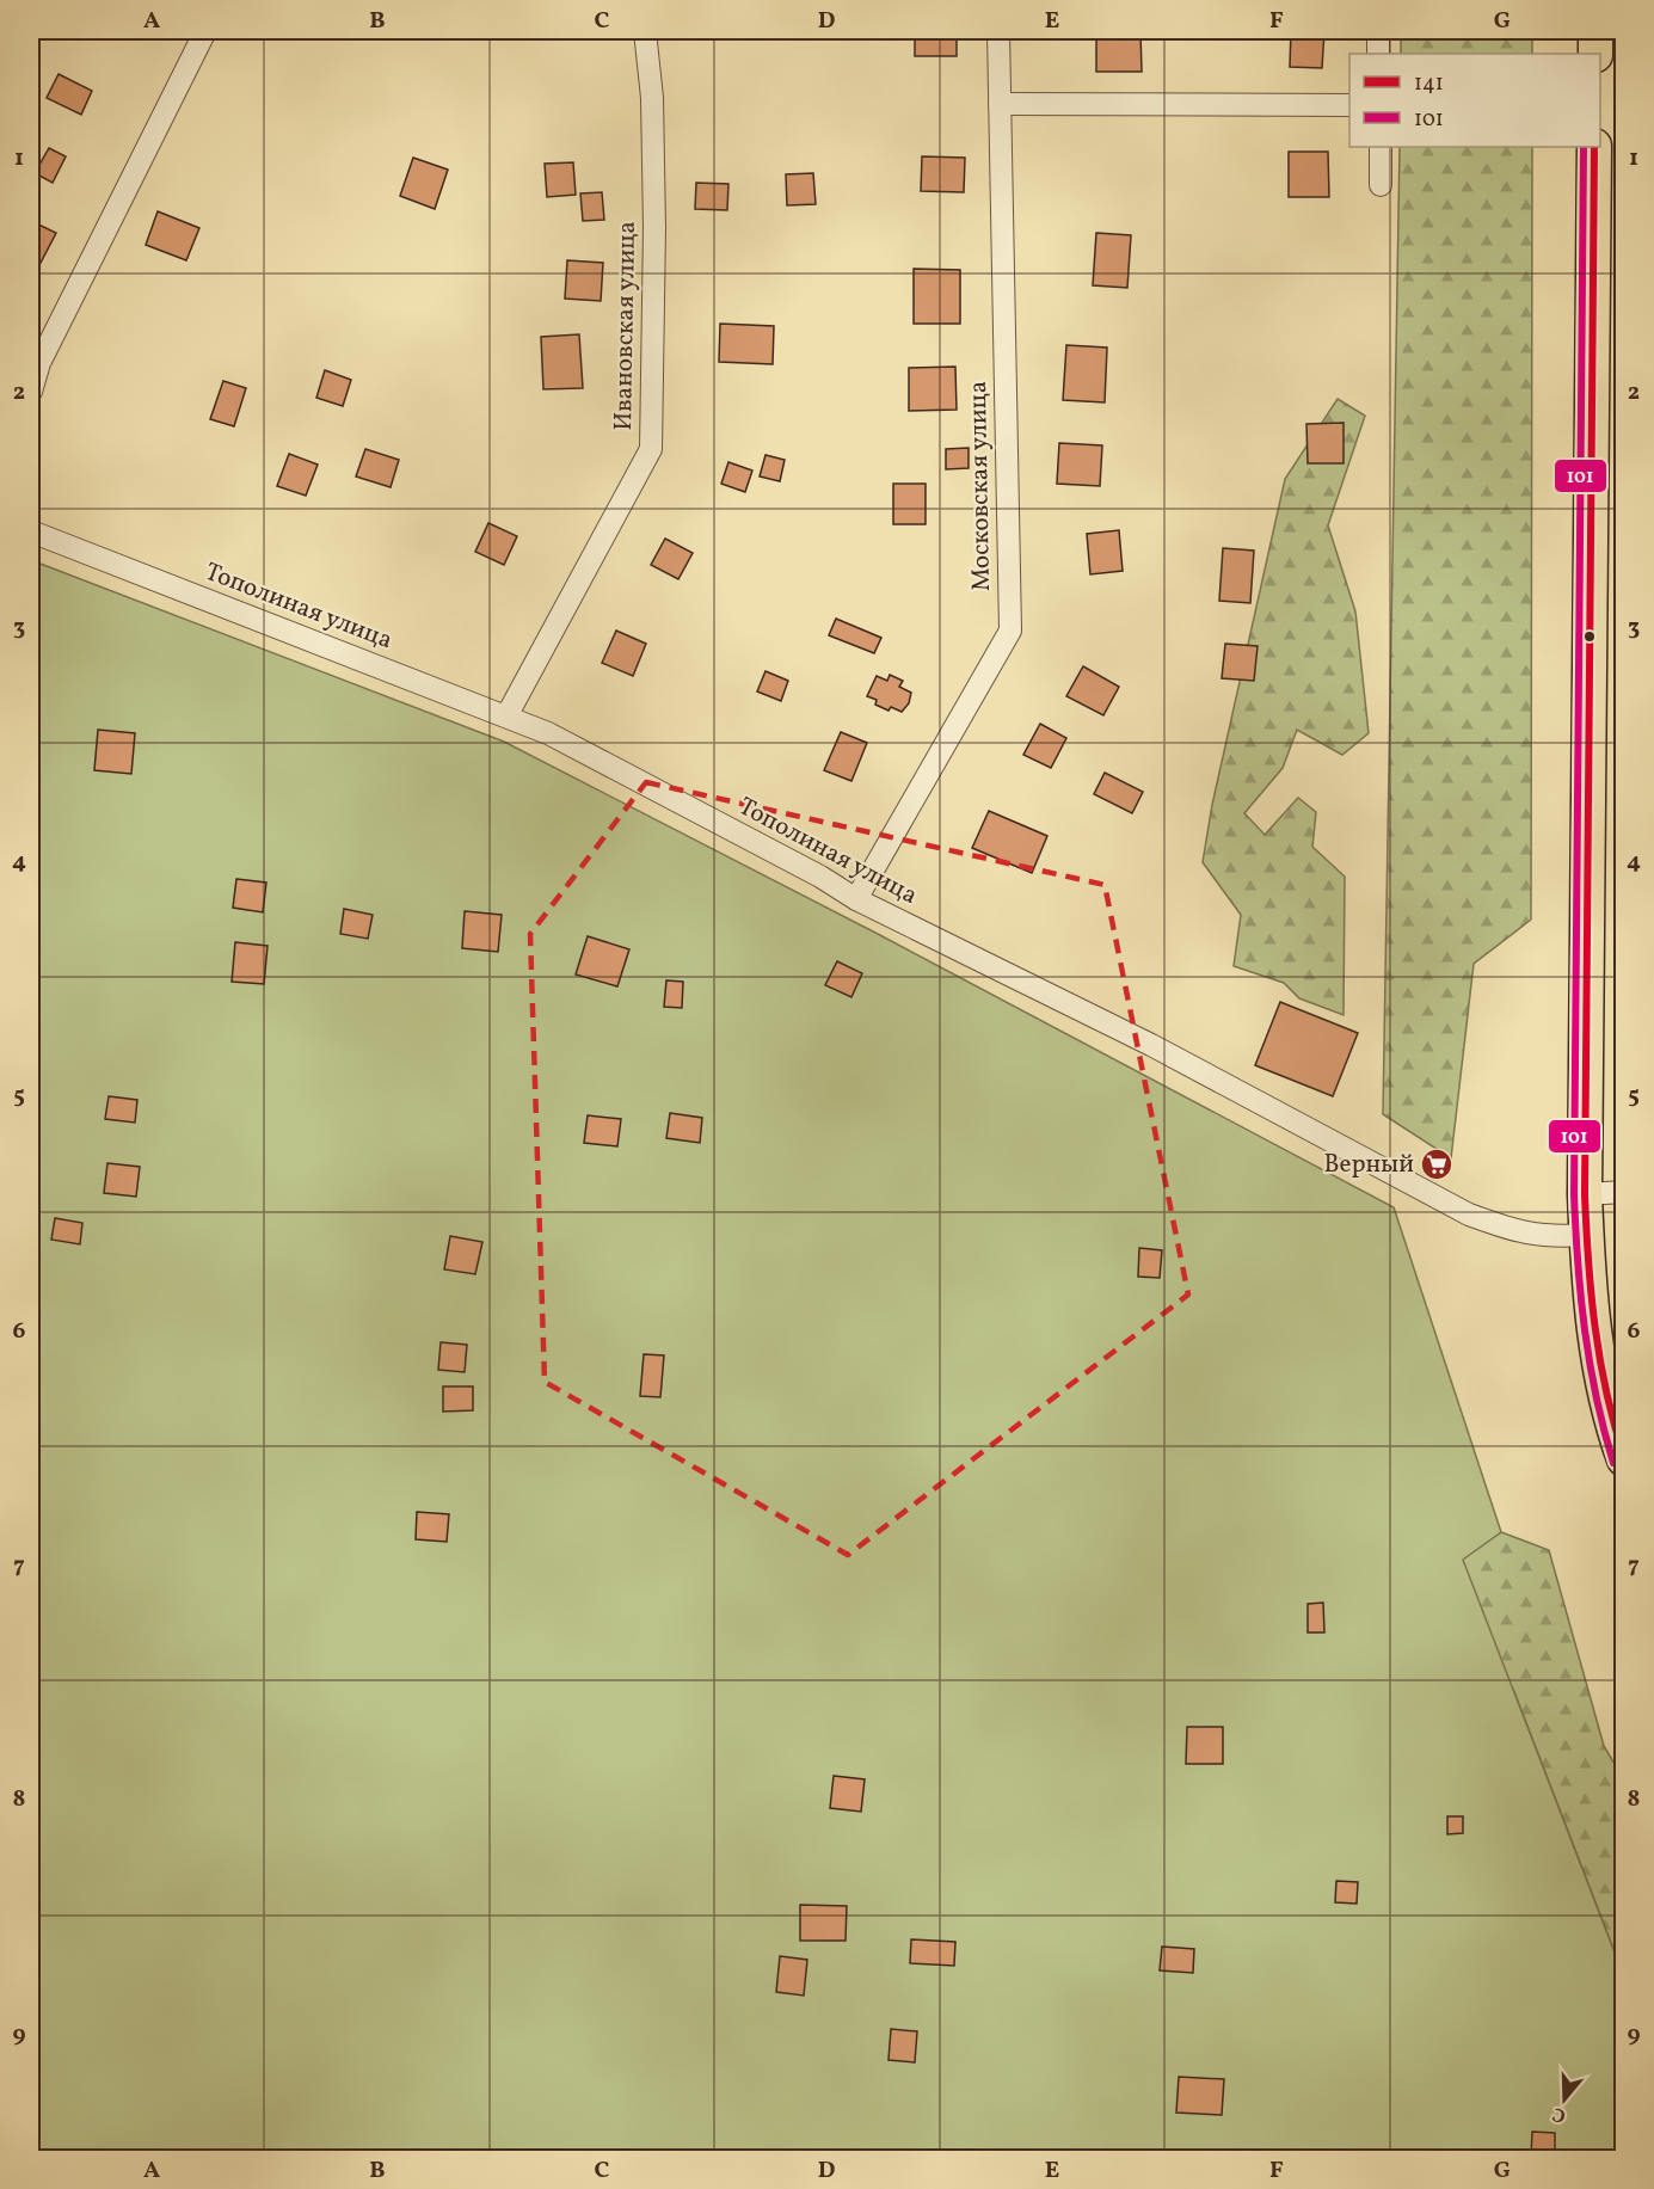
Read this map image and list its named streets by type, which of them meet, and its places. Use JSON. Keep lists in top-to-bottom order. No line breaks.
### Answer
{"streets":{"street":["Ивановская улица","Московская улица","Тополиная улица"]},"crossings":[["Ивановская улица","Тополиная улица"],["Московская улица","Тополиная улица"]],"places":{"supermarket":["Верный"]},"lines":["transit line 141","transit line 101"],"legend":["141","101"],"north":"bottom","grid":{"columns":["A","B","C","D","E","F","G"],"rows":["1","2","3","4","5","6","7","8","9"]}}
